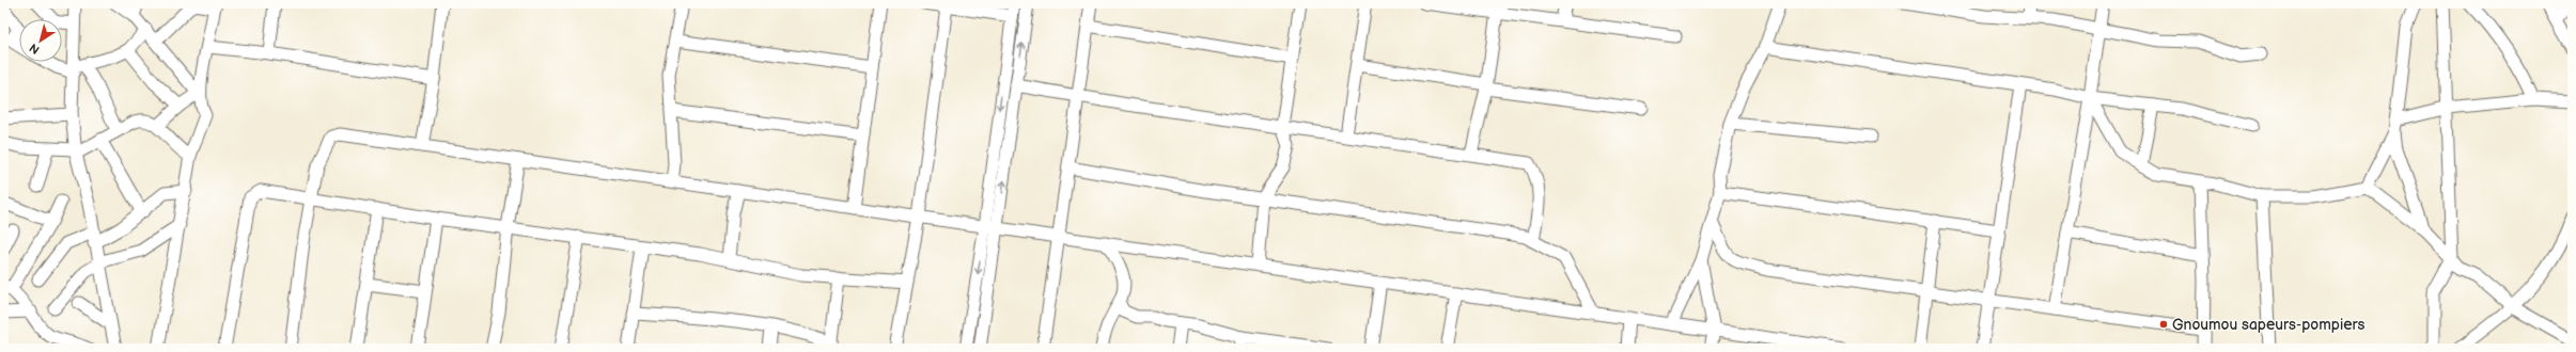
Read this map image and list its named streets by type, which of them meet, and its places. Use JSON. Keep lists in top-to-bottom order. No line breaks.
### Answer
{"places":["Gnoumou sapeurs-pompiers"],"north":"bottom left"}
